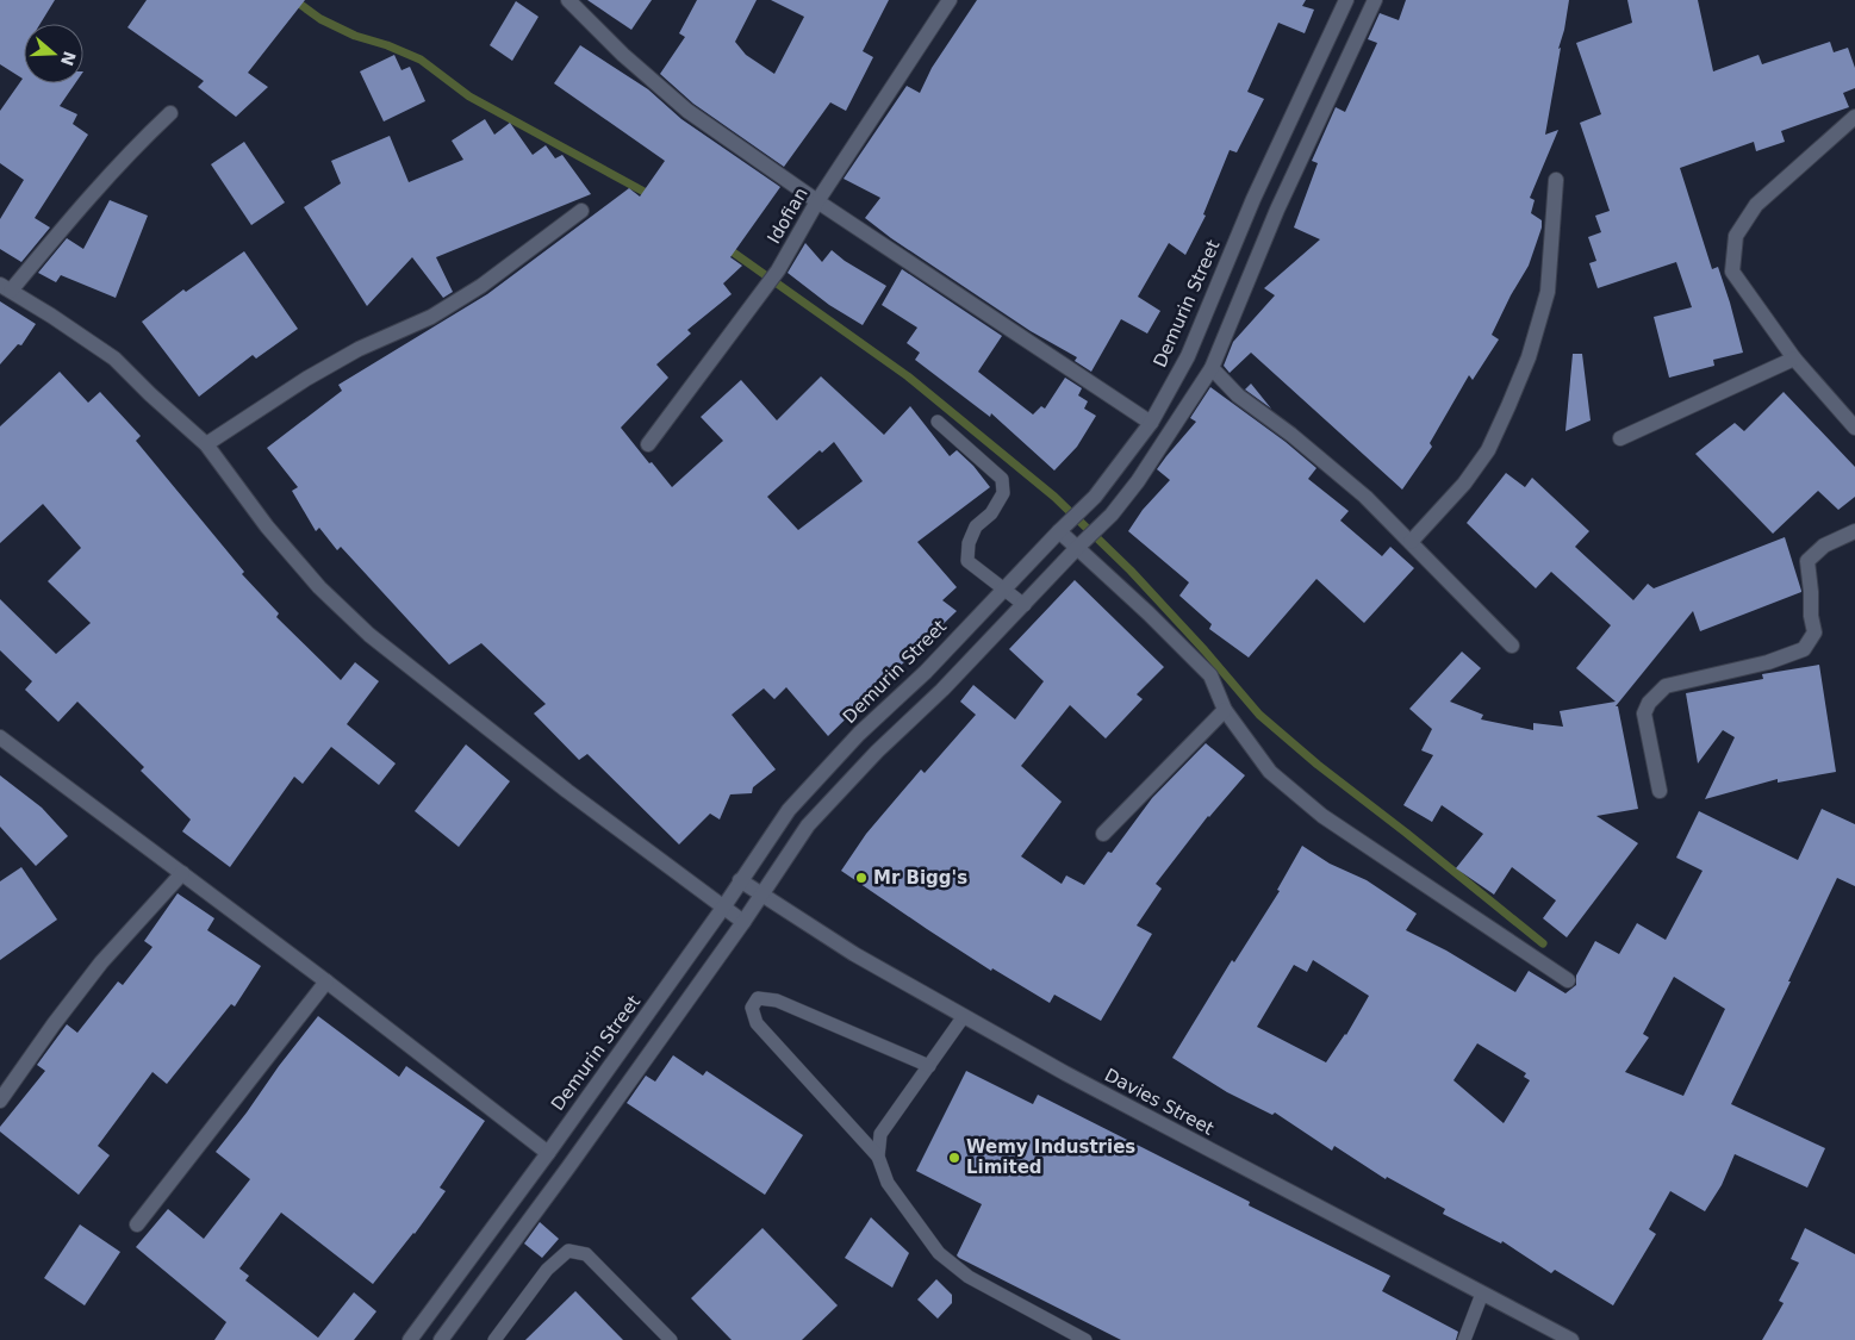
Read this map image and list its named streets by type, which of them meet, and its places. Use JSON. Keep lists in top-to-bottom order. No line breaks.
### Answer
{"streets":{"street":["Idofian","Demurin Street","Davies Street"]},"crossings":[["Demurin Street","Davies Street"]],"places":["Mr Bigg's","Wemy Industries Limited"],"north":"right"}
